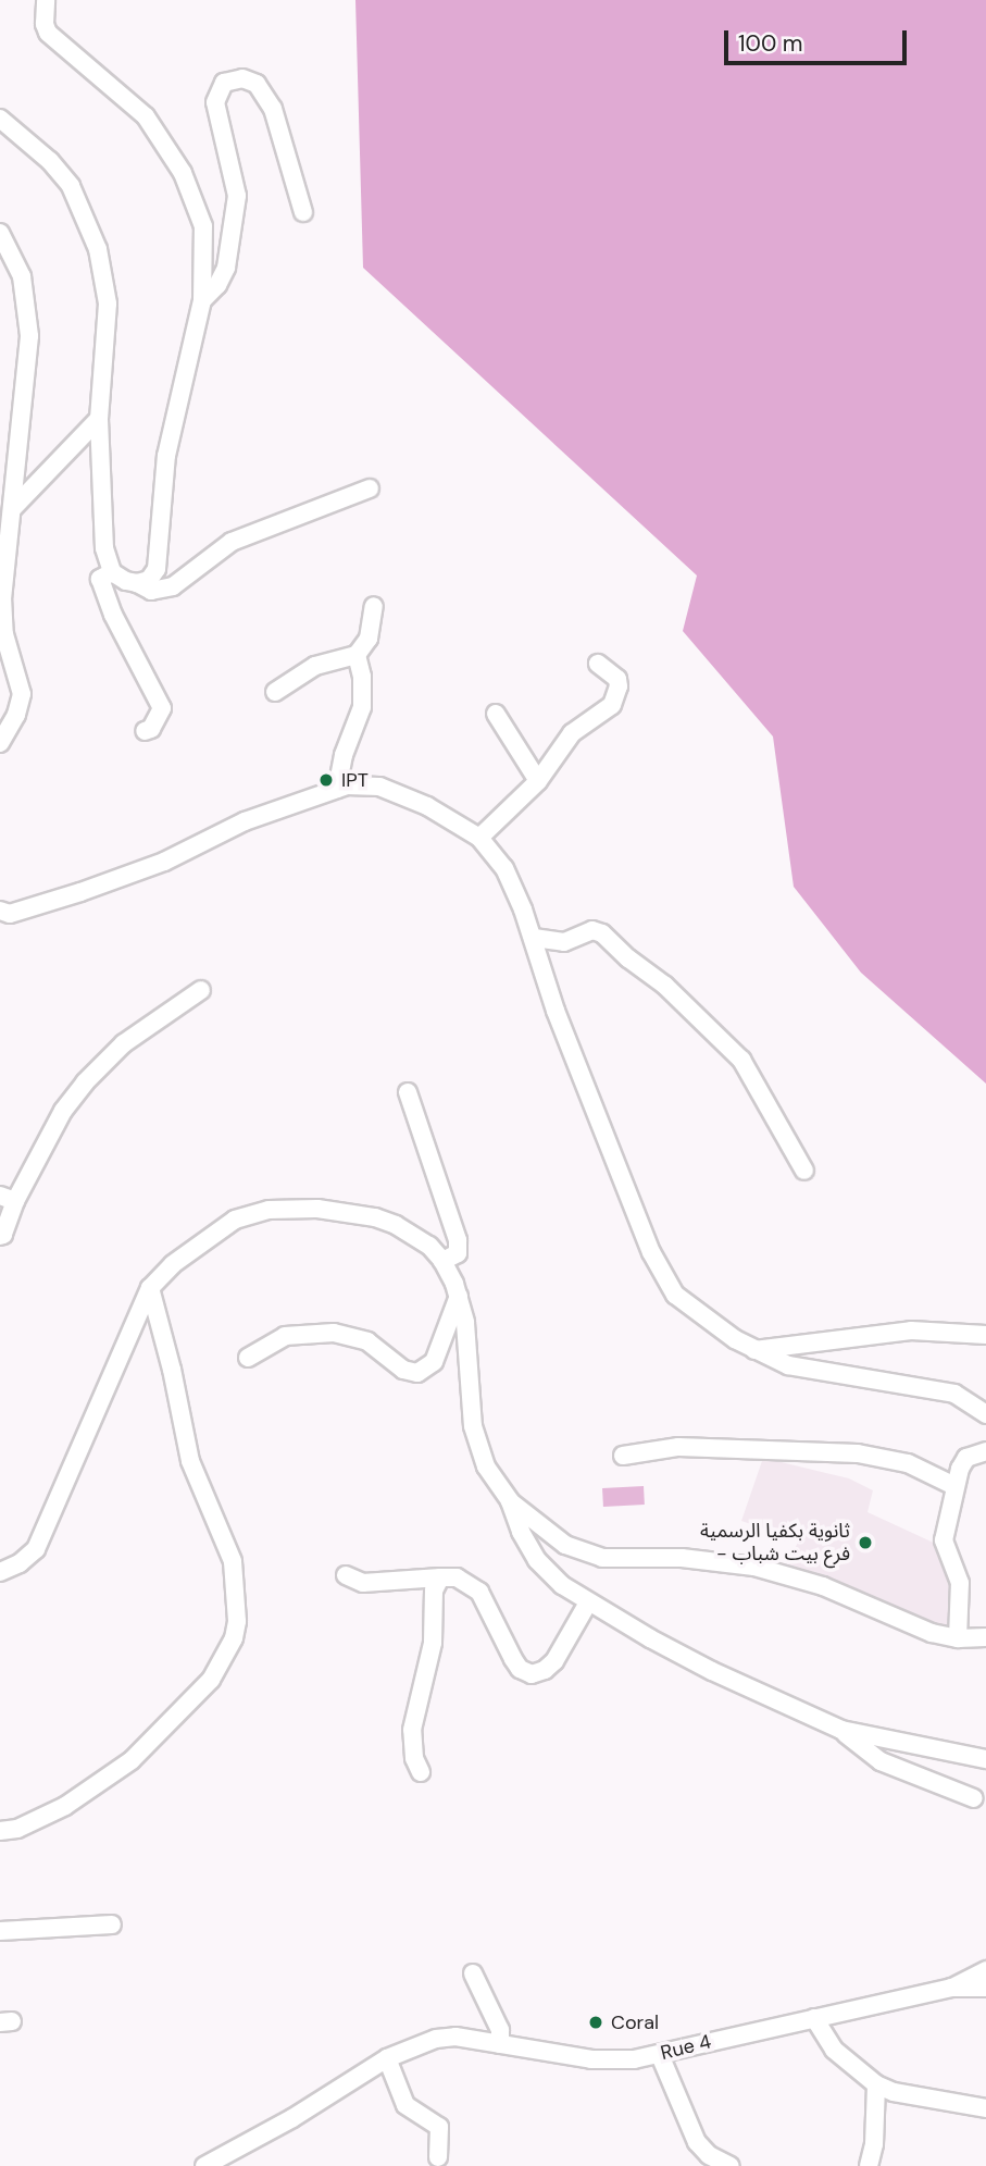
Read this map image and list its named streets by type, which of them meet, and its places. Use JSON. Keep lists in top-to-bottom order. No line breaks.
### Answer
{"streets":{"street":["Rue 4"]},"places":["IPT","ثانوية بكفيا الرسمية - فرع بيت شباب","Coral"],"scale_bar":"100 m"}
